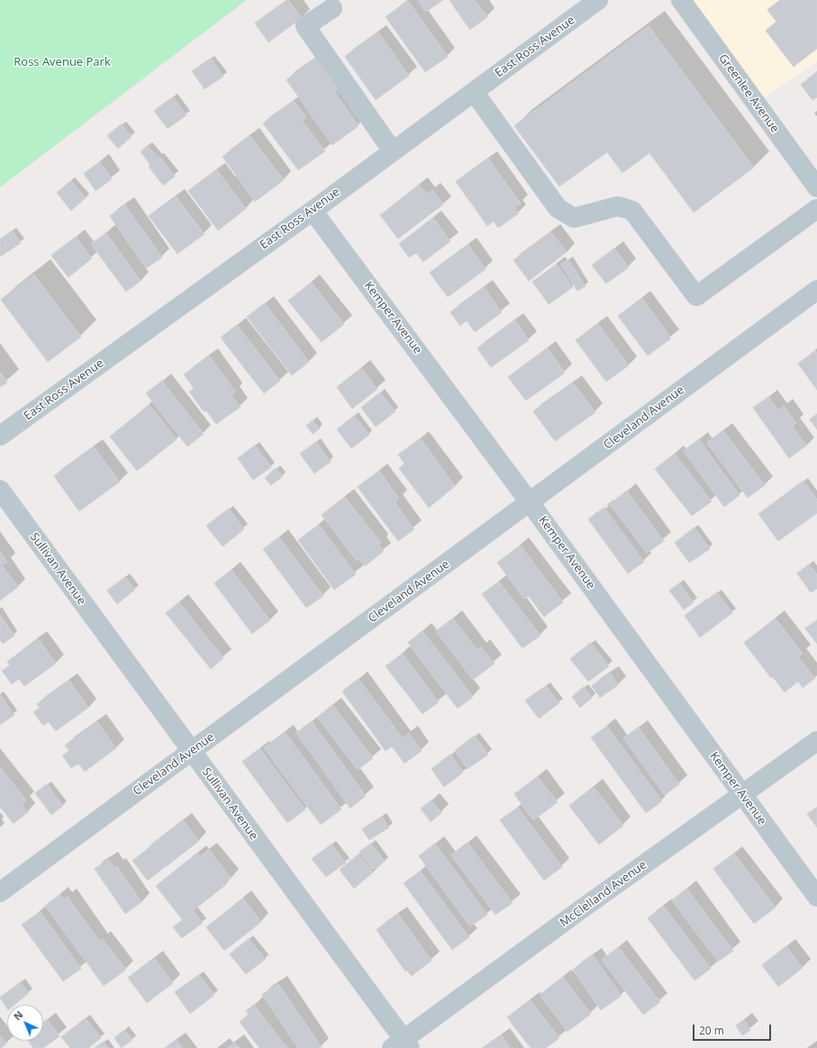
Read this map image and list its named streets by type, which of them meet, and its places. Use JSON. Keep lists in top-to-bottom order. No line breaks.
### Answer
{"streets":{"street":["East Ross Avenue","Greenlee Avenue","Kemper Avenue","Cleveland Avenue","Sullivan Avenue","McClelland Avenue"]},"crossings":[["East Ross Avenue","Kemper Avenue"],["Kemper Avenue","Cleveland Avenue"],["Kemper Avenue","McClelland Avenue"],["Cleveland Avenue","Sullivan Avenue"],["Sullivan Avenue","McClelland Avenue"]],"parks":["Ross Avenue Park"],"scale_bar":"20 m","north":"top left"}
